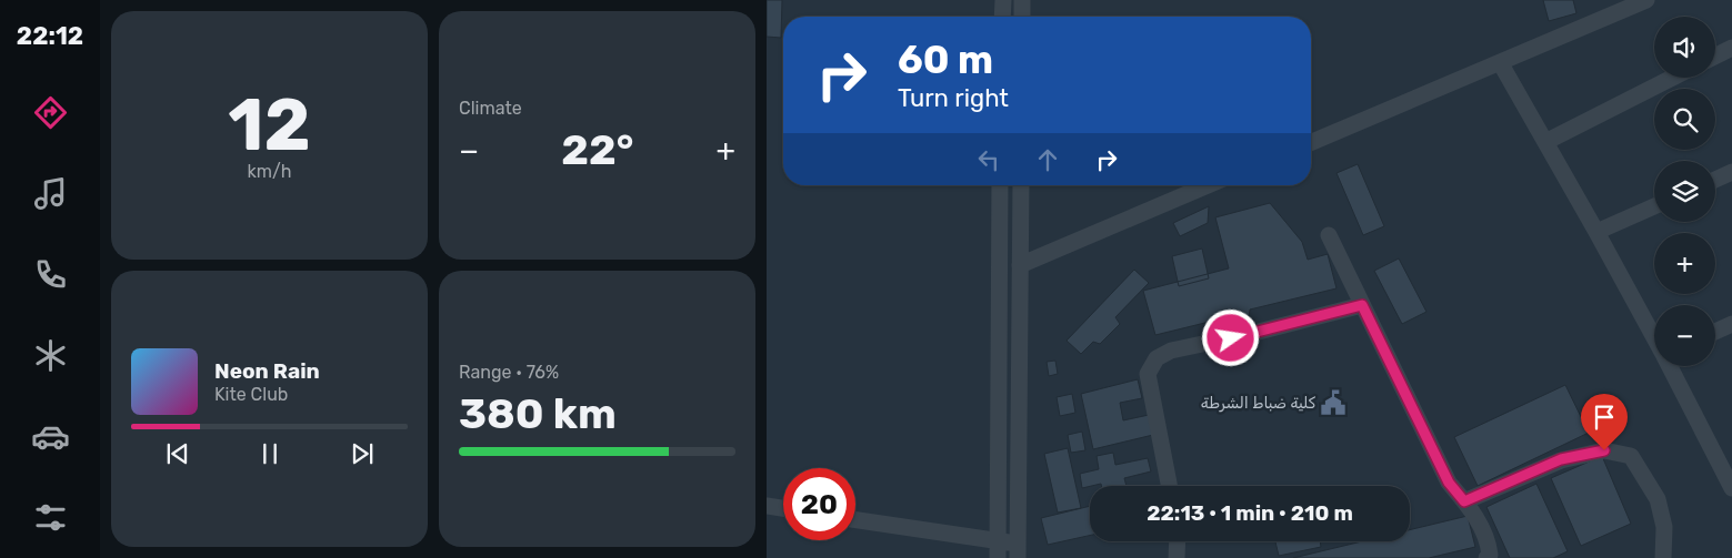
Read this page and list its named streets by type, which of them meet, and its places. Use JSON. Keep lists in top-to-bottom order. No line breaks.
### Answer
{"places":{"public building":["كلية ضباط الشرطة"]},"page":{"tabs":"22:12","tile":[["12","km/h"],"Climate",["Range · 76%","380 km"]],"map_buttons":["+","−"],"turn":["60 m","Turn right"],"heat":["−","22°","+"],"song":["Neon Rain","Kite Club"],"limit":"20","trip":"22:13 · 1 min · 210 m"}}
